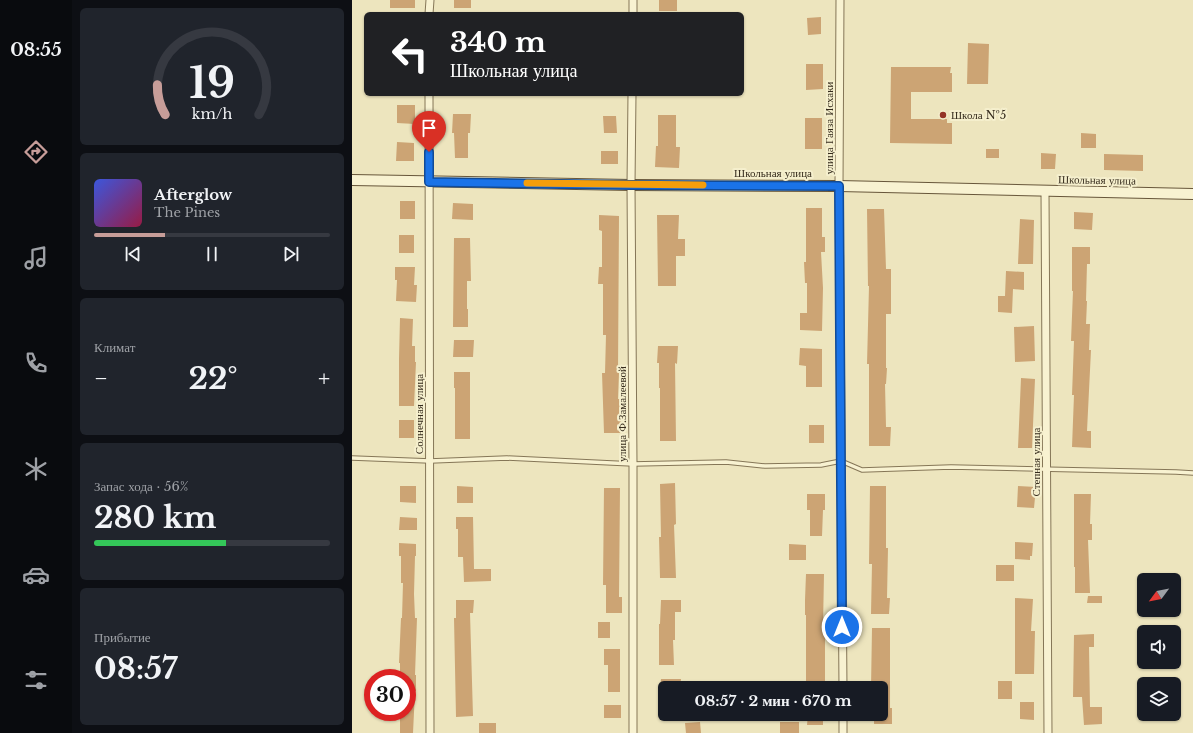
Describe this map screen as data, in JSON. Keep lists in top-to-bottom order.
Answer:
{
  "streets": {
    "street": [
      "улица Гаяза Исхаки",
      "Школьная улица",
      "Солнечная улица",
      "улица Ф.Замалеевой",
      "Степная улица"
    ]
  },
  "crossings": [
    ["улица Гаяза Исхаки", "Школьная улица"],
    ["Школьная улица", "Солнечная улица"],
    ["Школьная улица", "улица Ф.Замалеевой"],
    ["Школьная улица", "Степная улица"]
  ],
  "places": ["Школа №5"],
  "north": "bottom left",
  "page": {
    "tabs": "08:55",
    "turn": ["340 m", "Школьная улица"],
    "song": ["Afterglow", "The Pines"],
    "tile": [
      "Климат",
      ["Запас хода · 56%", "280 km"],
      ["Прибытие", "08:57"]
    ],
    "heat": ["−", "22°", "+"],
    "limit": "30",
    "trip": "08:57 · 2 мин · 670 m",
    "gauge": ["19", "km/h"]
  }
}
